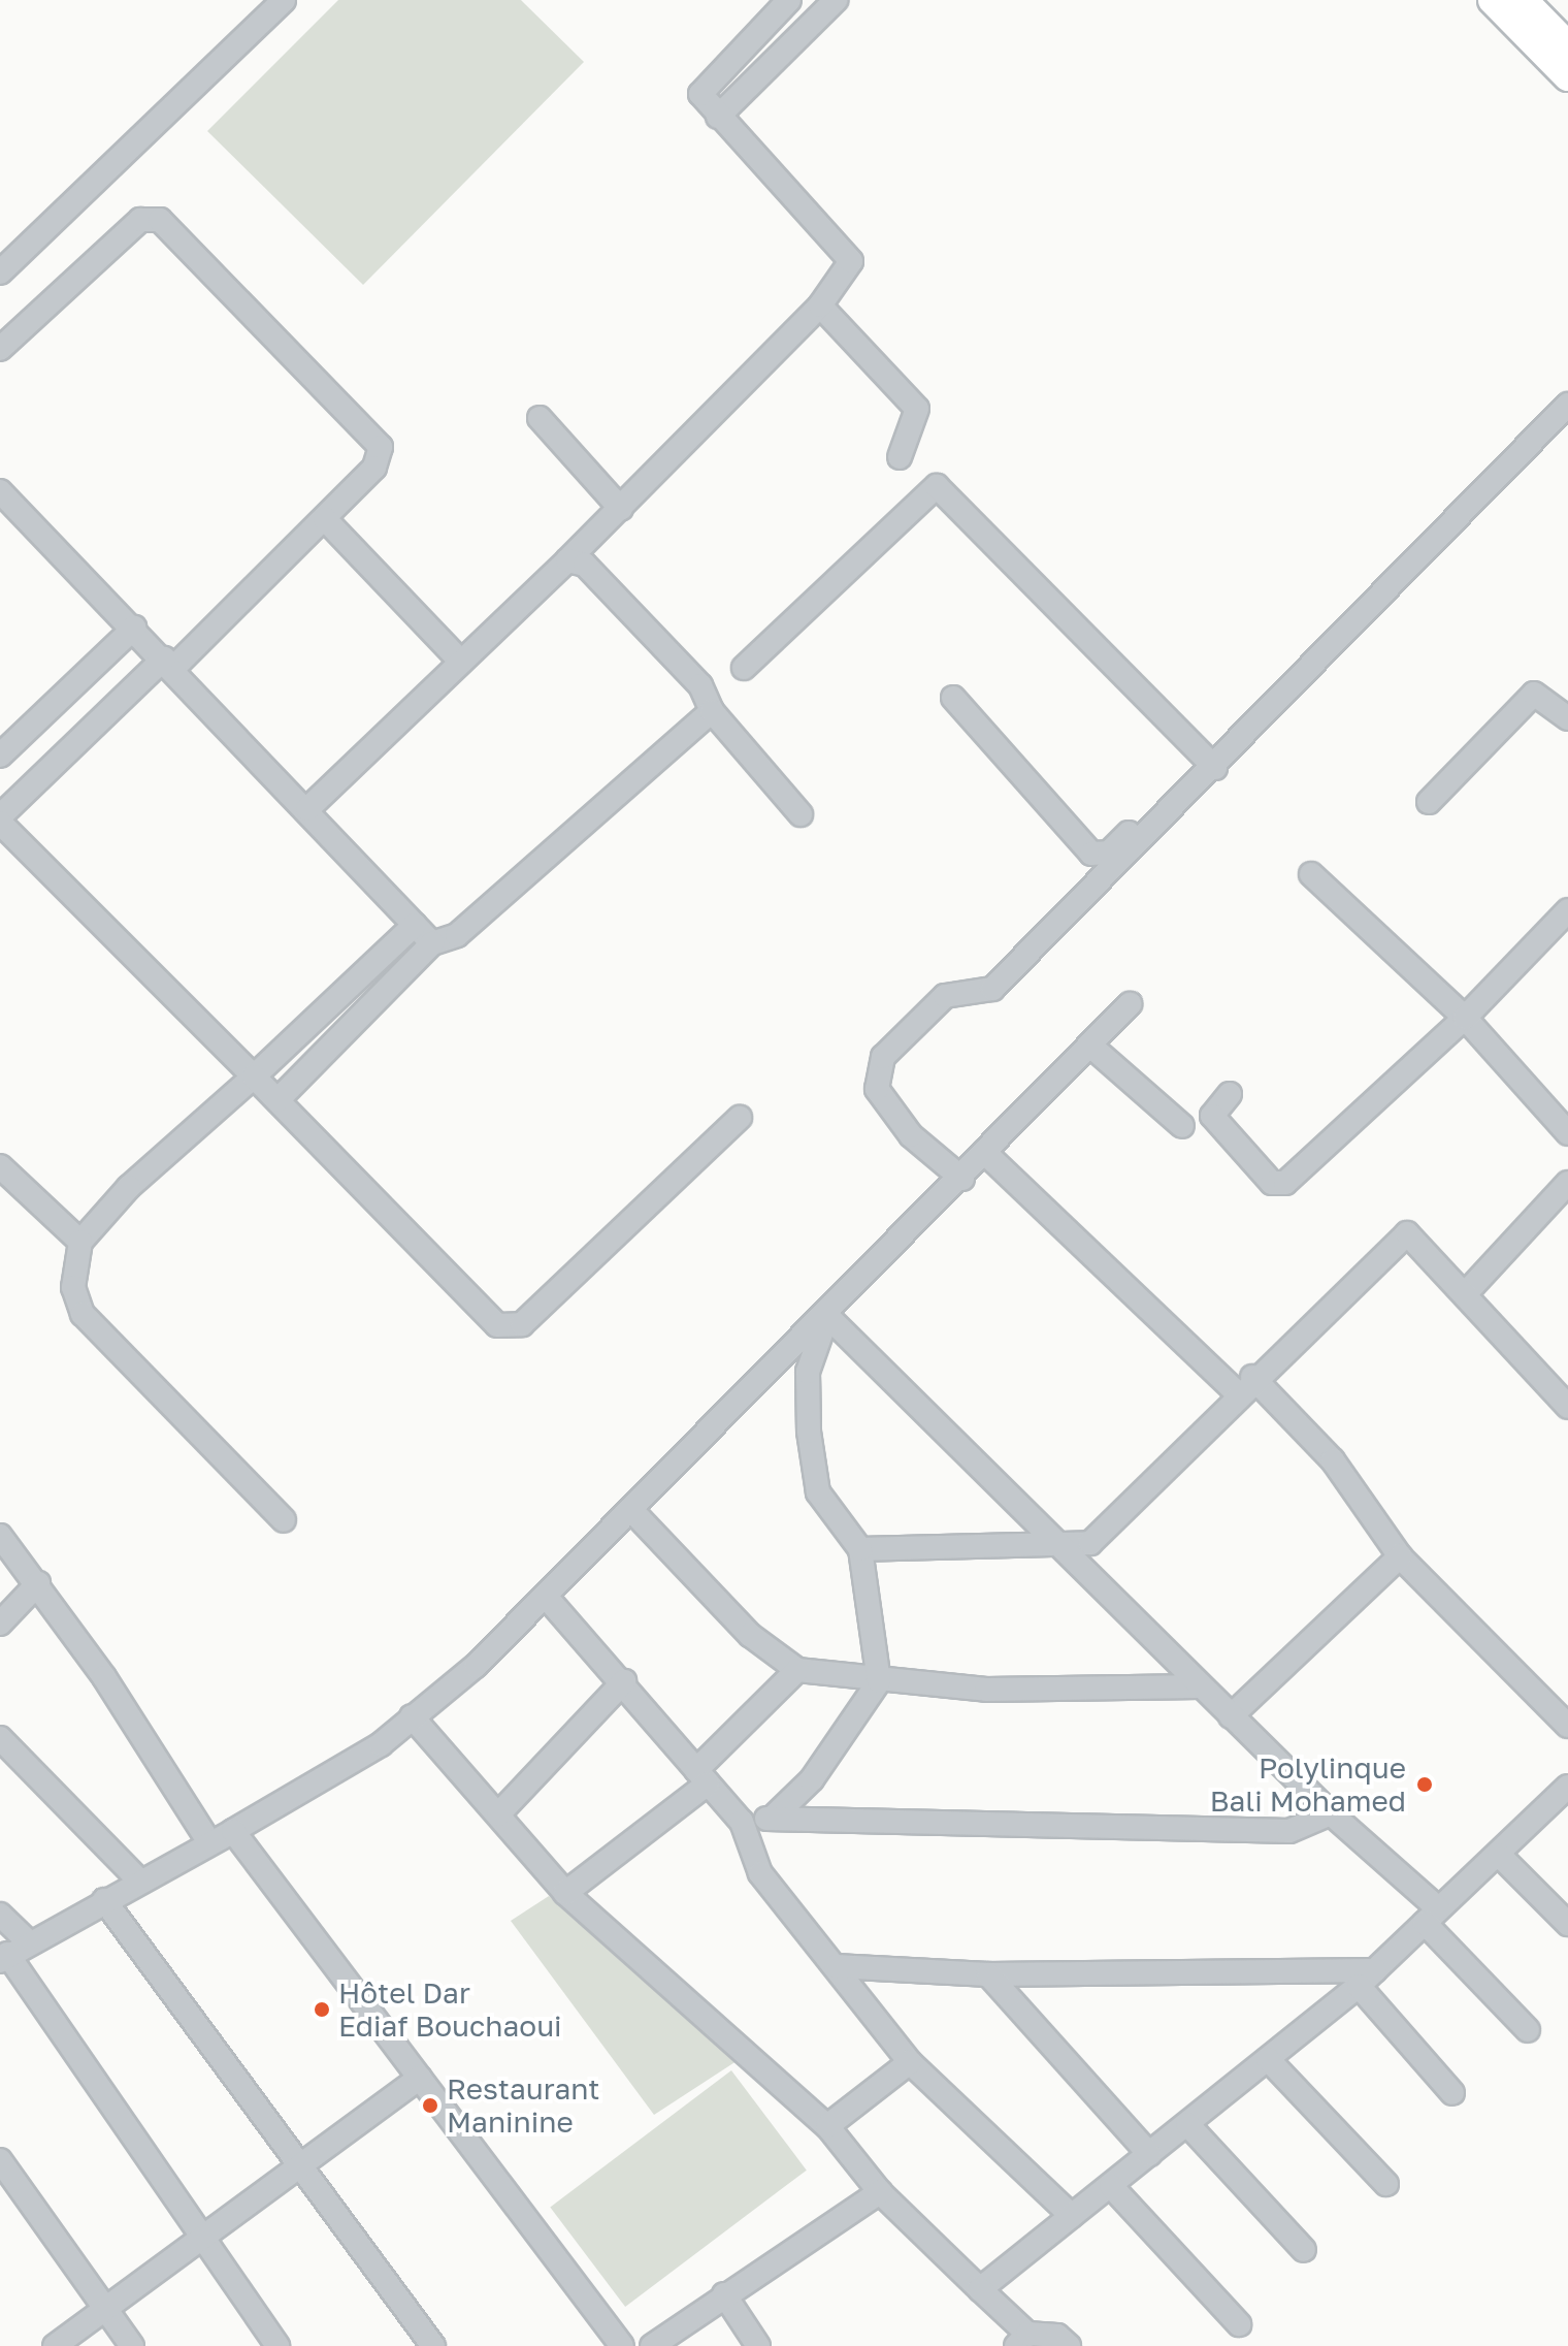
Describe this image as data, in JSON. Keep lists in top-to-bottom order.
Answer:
{
  "places": ["Polylinque Bali Mohamed", "Hôtel Dar Ediaf Bouchaoui", "Restaurant Maninine"]
}
